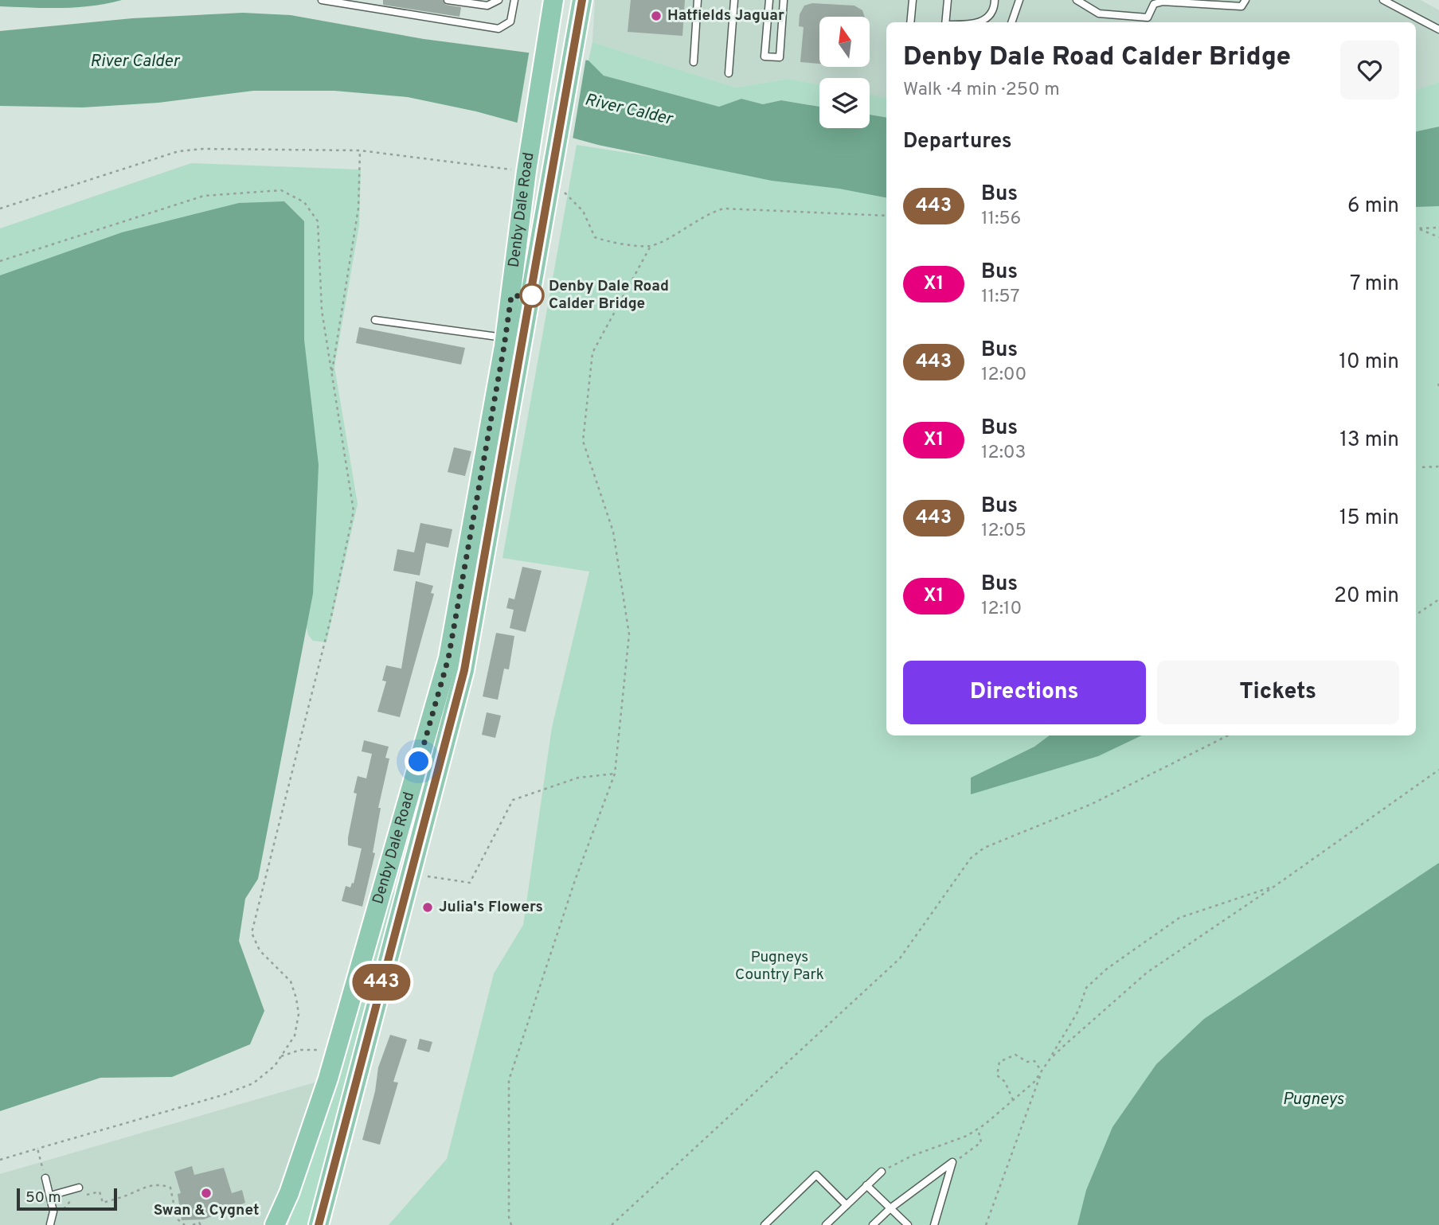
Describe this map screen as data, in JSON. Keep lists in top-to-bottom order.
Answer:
{
  "streets": {
    "main road": ["Denby Dale Road"]
  },
  "water": ["River Calder", "Pugneys"],
  "parks": ["Pugneys Country Park"],
  "places": [
    "Hatfields Jaguar",
    "Denby Dale Road Calder Bridge",
    "Julia's Flowers",
    "Swan & Cygnet"
  ],
  "lines": ["bus line 443"],
  "scale_bar": "50 m",
  "north": "top",
  "page": {
    "on_map": "443",
    "heading": [
      ["Denby Dale Road Calder Bridge", "Walk · 4 min · 250 m"],
      "Departures"
    ],
    "list": [
      {
        "mark": "443",
        "name": "Bus",
        "note": "11:56",
        "value": "6 min"
      },
      {
        "mark": "X1",
        "name": "Bus",
        "note": "11:57",
        "value": "7 min"
      },
      {
        "mark": "443",
        "name": "Bus",
        "note": "12:00",
        "value": "10 min"
      },
      {
        "mark": "X1",
        "name": "Bus",
        "note": "12:03",
        "value": "13 min"
      },
      {
        "mark": "443",
        "name": "Bus",
        "note": "12:05",
        "value": "15 min"
      },
      {
        "mark": "X1",
        "name": "Bus",
        "note": "12:10",
        "value": "20 min"
      }
    ],
    "buttons": ["Directions", "Tickets"],
    "scale": "50 m"
  }
}
